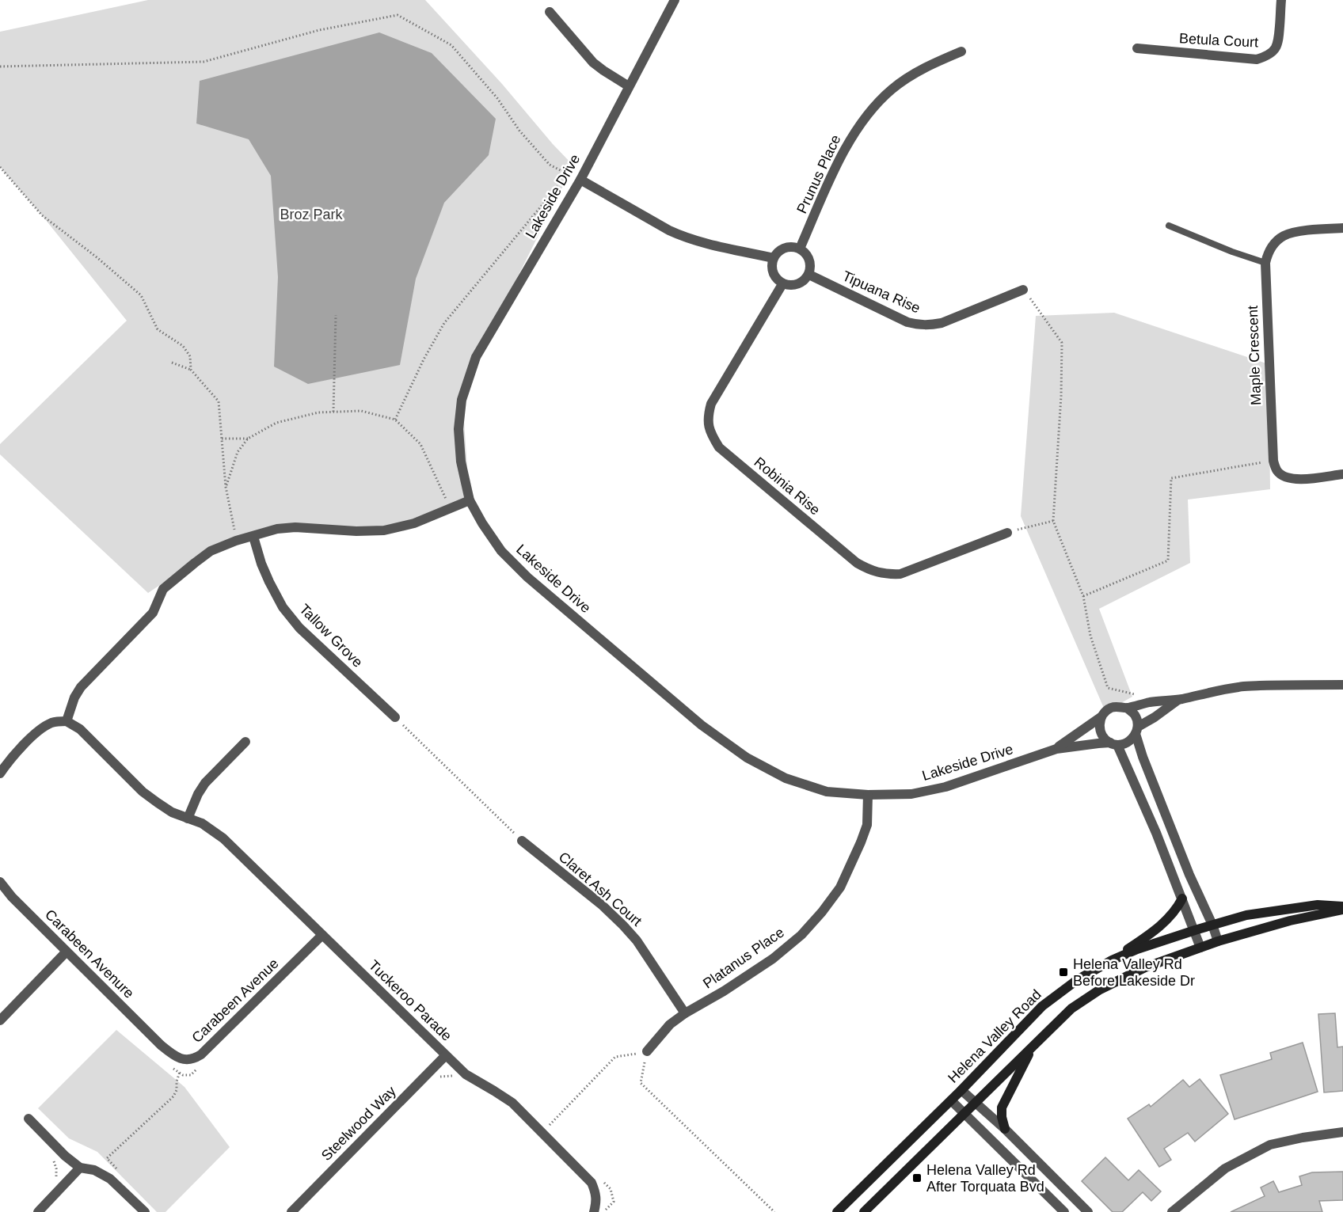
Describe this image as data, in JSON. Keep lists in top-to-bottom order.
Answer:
{
  "streets": {
    "street": [
      "Betula Court",
      "Prunus Place",
      "Lakeside Drive",
      "Tipuana Rise",
      "Maple Crescent",
      "Robinia Rise",
      "Tallow Grove",
      "Claret Ash Court",
      "Carabeen Avenure",
      "Platanus Place",
      "Carabeen Avenue",
      "Tuckeroo Parade",
      "Helena Valley Road",
      "Steelwood Way"
    ]
  },
  "crossings": [
    ["Prunus Place", "Tipuana Rise"],
    ["Prunus Place", "Robinia Rise"],
    ["Lakeside Drive", "Platanus Place"],
    ["Tipuana Rise", "Robinia Rise"],
    ["Claret Ash Court", "Platanus Place"],
    ["Carabeen Avenure", "Carabeen Avenue"],
    ["Carabeen Avenue", "Tuckeroo Parade"],
    ["Tuckeroo Parade", "Steelwood Way"]
  ],
  "parks": ["Broz Park"],
  "places": {
    "transit": ["Helena Valley Rd Before Lakeside Dr", "Helena Valley Rd After Torquata Bvd"]
  }
}
